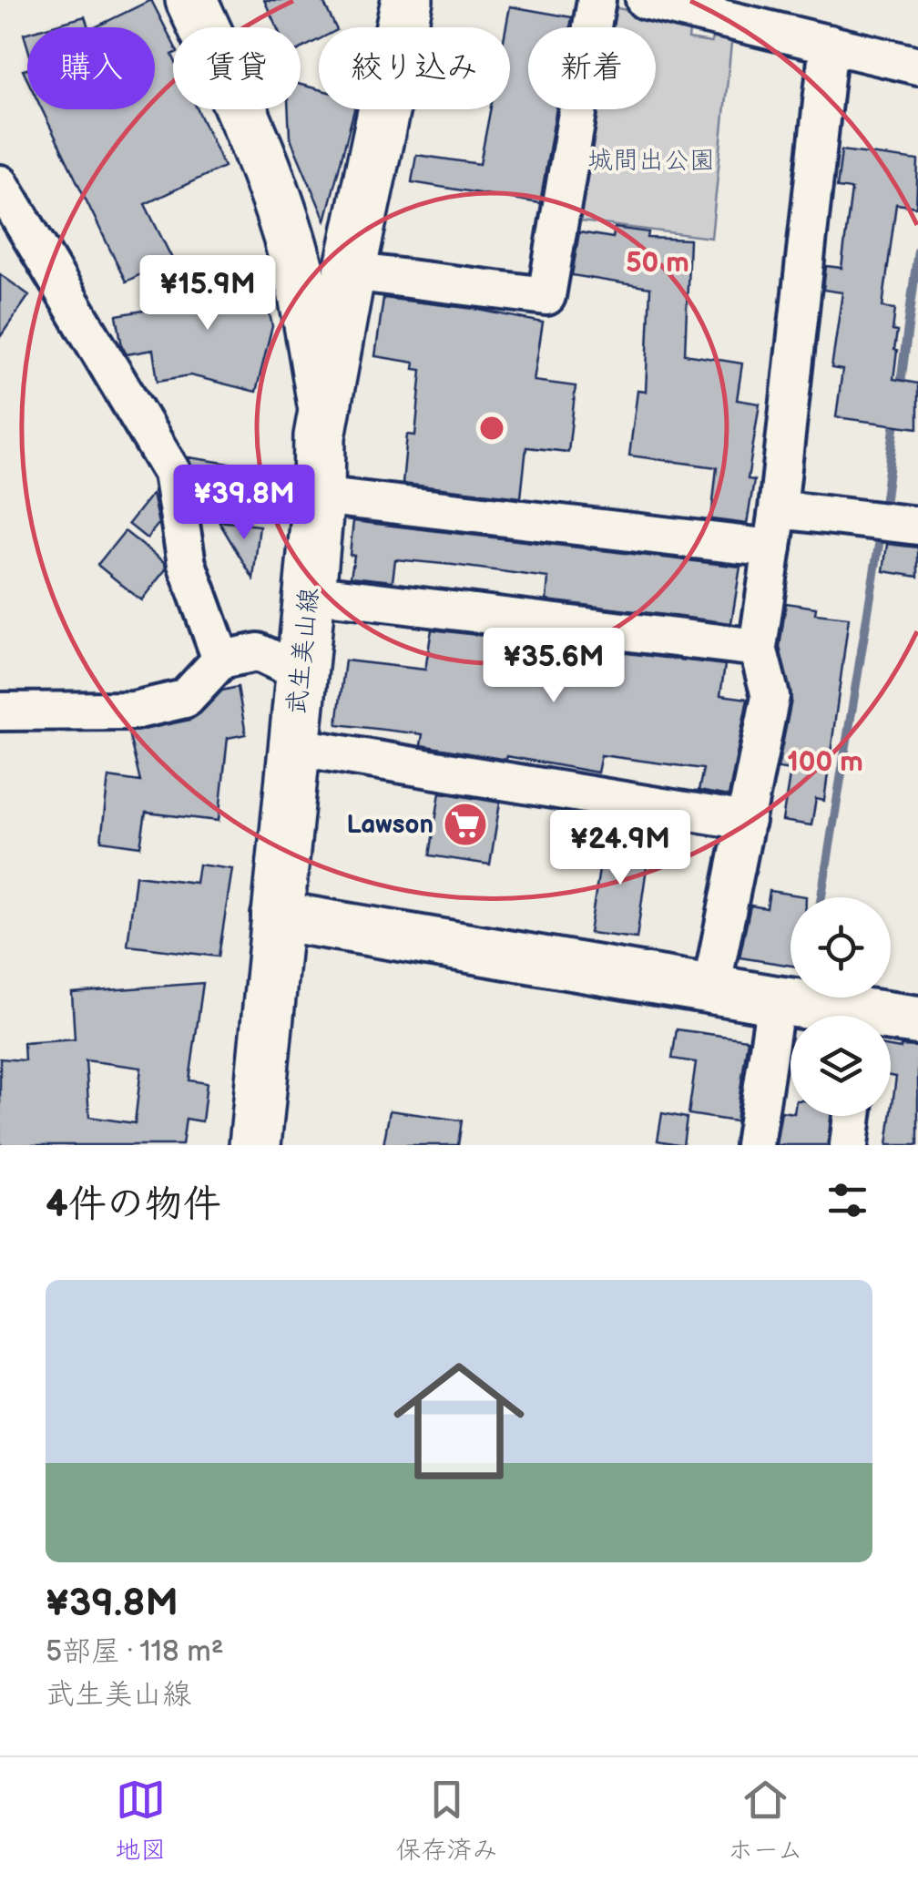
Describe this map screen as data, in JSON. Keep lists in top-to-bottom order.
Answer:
{
  "streets": {
    "main road": ["武生美山線"]
  },
  "parks": ["城間出公園"],
  "places": {
    "supermarket": ["Lawson"]
  },
  "page": {
    "chip": [
      "購入",
      "賃貸",
      "絞り込み",
      "新着"
    ],
    "price": [
      "¥15.9M",
      "¥39.8M",
      "¥35.6M",
      "¥24.9M"
    ],
    "heading": "4件の物件",
    "list": [
      {
        "name": "¥39.8M",
        "note": "5部屋 · 118 m² · 武生美山線"
      }
    ],
    "tabs": ["地図", "保存済み", "ホーム"]
  },
  "rings": ["50 m", "100 m"]
}
